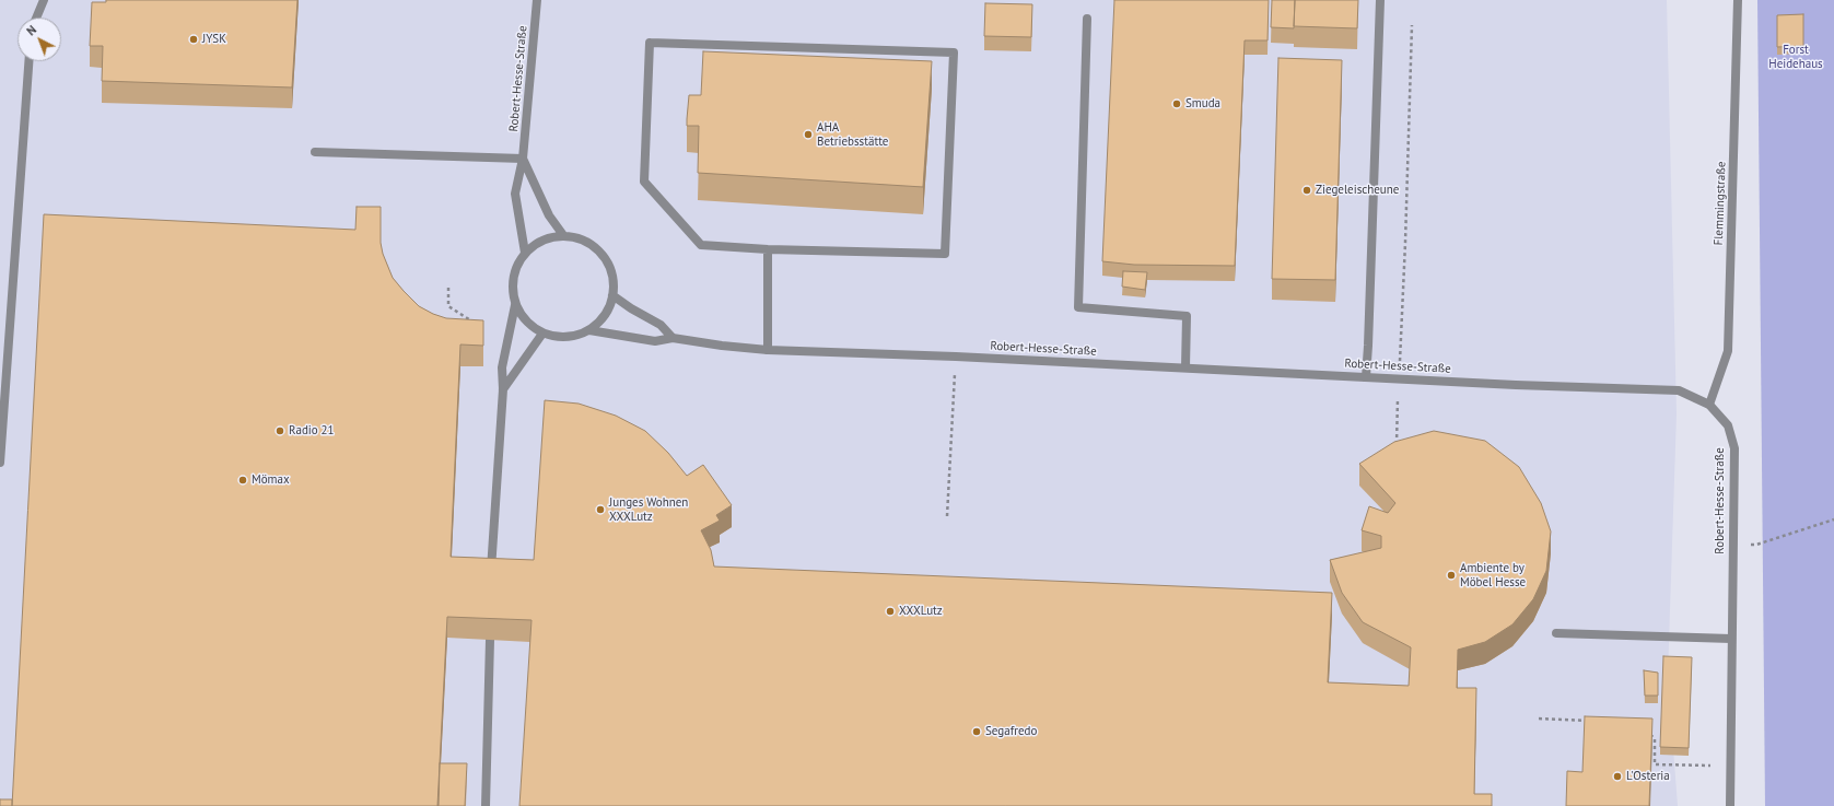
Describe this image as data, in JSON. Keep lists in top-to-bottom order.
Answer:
{
  "streets": {
    "street": ["Robert-Hesse-Straße", "Flemmingstraße"]
  },
  "crossings": [
    ["Robert-Hesse-Straße", "Flemmingstraße"]
  ],
  "parks": ["Forst Heidehaus"],
  "places": [
    "JYSK",
    "Smuda",
    "AHA Betriebsstätte",
    "Ziegeleischeune",
    "Radio 21",
    "Mömax",
    "Junges Wohnen XXXLutz",
    "Ambiente by Möbel Hesse",
    "XXXLutz",
    "Segafredo",
    "L'Osteria"
  ],
  "north": "top left"
}
